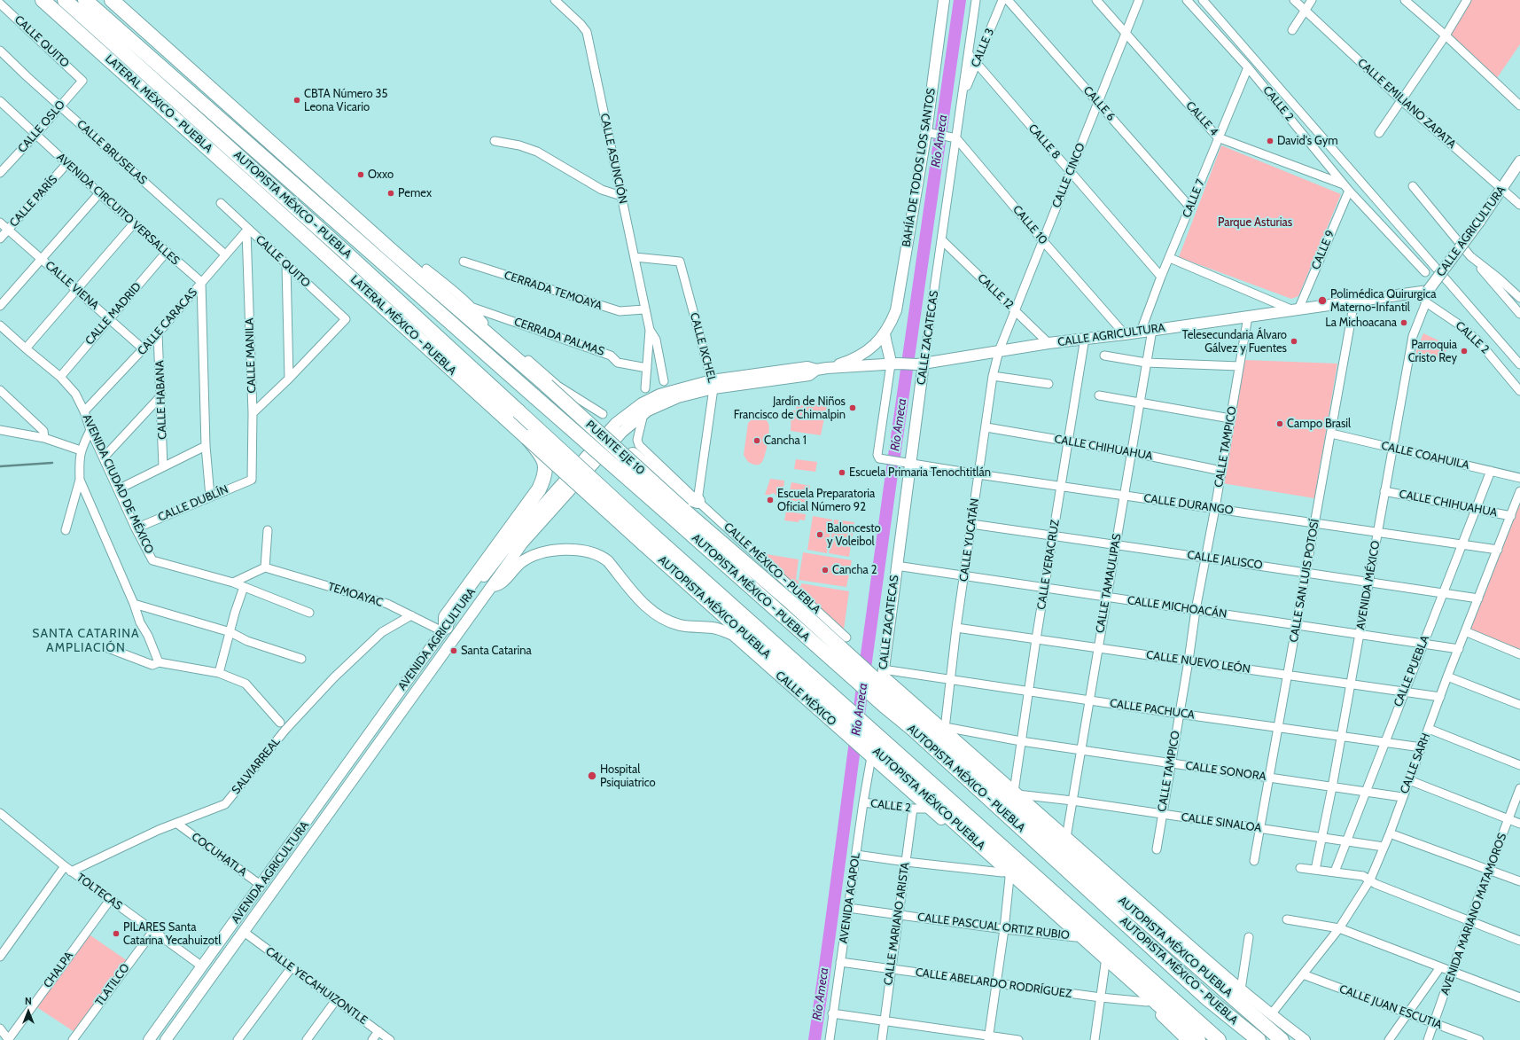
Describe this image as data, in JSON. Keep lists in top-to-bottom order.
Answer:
{
  "streets": {
    "highway": [
      "LATERAL MÉXICO - PUEBLA",
      "AUTOPISTA MÉXICO - PUEBLA",
      "PUENTE EJE 10",
      "AUTOPISTA MÉXICO PUEBLA"
    ],
    "street": [
      "CALLE QUITO",
      "CALLE 3",
      "CALLE 6",
      "CALLE 2",
      "CALLE EMILIANO ZAPATA",
      "CALLE 4",
      "CALLE OSLO",
      "CALLE 8",
      "CALLE BRUSELAS",
      "CALLE ASUNCIÓN",
      "BAHÍA DE TODOS LOS SANTOS",
      "CALLE CINCO",
      "CALLE 7",
      "CALLE PARÍS",
      "AVENIDA CIRCUITO VERSALLES",
      "CALLE 10",
      "CALLE AGRICULTURA",
      "CALLE 9",
      "CALLE VIENA",
      "CERRADA TEMOAYA",
      "CALLE 12",
      "CALLE MADRID",
      "CALLE CARACAS",
      "CERRADA PALMAS",
      "CALLE ZACATECAS",
      "CALLE IXCHEL",
      "CALLE MANILA",
      "CALLE HABANA",
      "CALLE TAMPICO",
      "CALLE CHIHUAHUA",
      "CALLE COAHUILA",
      "AVENIDA CIUDAD DE MÉXICO",
      "CALLE DUBLÍN",
      "CALLE DURANGO",
      "CALLE YUCATÁN",
      "CALLE JALISCO",
      "CALLE VERACRUZ",
      "CALLE MÉXICO - PUEBLA",
      "CALLE SAN LUIS POTOSÍ",
      "CALLE TAMAULIPAS",
      "AVENIDA MÉXICO",
      "TEMOAYAC",
      "CALLE MICHOACÁN",
      "AVENIDA AGRICULTURA",
      "CALLE NUEVO LEÓN",
      "CALLE PUEBLA",
      "CALLE MÉXICO",
      "CALLE PACHUCA",
      "CALLE SARH",
      "SALVIARREAL",
      "CALLE SONORA",
      "CALLE SINALOA",
      "COCUHATLA",
      "TOLTECAS",
      "AVENIDA ACAPOL",
      "AVENIDA MARIANO MATAMOROS",
      "CALLE MARIANO ARISTA",
      "CALLE PASCUAL ORTIZ RUBIO",
      "CHALPA",
      "CALLE ABELARDO RODRÍGUEZ",
      "TLATILCO",
      "CALLE YECAHUIZONTLE",
      "CALLE JUAN ESCUTIA"
    ]
  },
  "crossings": [
    ["CALLE QUITO", "CALLE OSLO"],
    ["CALLE QUITO", "CALLE CARACAS"],
    ["CALLE QUITO", "CALLE MANILA"],
    ["CALLE 3", "CALLE 8"],
    ["CALLE 3", "CALLE ZACATECAS"],
    ["CALLE 6", "CALLE CINCO"],
    ["CALLE 6", "CALLE 7"],
    ["CALLE 2", "CALLE 4"],
    ["CALLE 2", "CALLE 7"],
    ["CALLE 2", "CALLE AGRICULTURA"],
    ["CALLE 2", "CALLE 9"],
    ["CALLE 2", "AVENIDA MÉXICO"],
    ["CALLE 2", "AUTOPISTA MÉXICO PUEBLA"],
    ["CALLE 2", "AVENIDA ACAPOL"],
    ["CALLE 2", "CALLE MARIANO ARISTA"],
    ["CALLE EMILIANO ZAPATA", "CALLE AGRICULTURA"],
    ["CALLE 4", "CALLE CINCO"],
    ["CALLE 4", "CALLE 7"],
    ["CALLE 4", "CALLE 9"],
    ["CALLE OSLO", "CALLE BRUSELAS"],
    ["CALLE OSLO", "AVENIDA CIRCUITO VERSALLES"],
    ["CALLE 8", "CALLE CINCO"],
    ["CALLE 8", "CALLE 7"],
    ["CALLE 8", "CALLE ZACATECAS"],
    ["CALLE BRUSELAS", "CALLE CARACAS"],
    ["CALLE ASUNCIÓN", "CERRADA TEMOAYA"],
    ["CALLE ASUNCIÓN", "CERRADA PALMAS"],
    ["CALLE ASUNCIÓN", "CALLE IXCHEL"],
    ["BAHÍA DE TODOS LOS SANTOS", "CALLE AGRICULTURA"],
    ["BAHÍA DE TODOS LOS SANTOS", "AVENIDA AGRICULTURA"],
    ["CALLE CINCO", "CALLE 10"],
    ["CALLE CINCO", "CALLE AGRICULTURA"],
    ["CALLE CINCO", "CALLE 12"],
    ["CALLE CINCO", "CALLE YUCATÁN"],
    ["CALLE 7", "CALLE AGRICULTURA"],
    ["CALLE PARÍS", "AVENIDA CIRCUITO VERSALLES"],
    ["CALLE PARÍS", "CALLE VIENA"],
    ["AUTOPISTA MÉXICO - PUEBLA", "PUENTE EJE 10"],
    ["AUTOPISTA MÉXICO - PUEBLA", "AUTOPISTA MÉXICO PUEBLA"],
    ["AVENIDA CIRCUITO VERSALLES", "CALLE MADRID"],
    ["AVENIDA CIRCUITO VERSALLES", "CALLE CARACAS"],
    ["CALLE 10", "CALLE AGRICULTURA"],
    ["CALLE 10", "CALLE ZACATECAS"],
    ["CALLE AGRICULTURA", "CALLE 9"],
    ["CALLE AGRICULTURA", "CALLE 12"],
    ["CALLE AGRICULTURA", "CALLE ZACATECAS"],
    ["CALLE AGRICULTURA", "CALLE TAMPICO"],
    ["CALLE AGRICULTURA", "CALLE DURANGO"],
    ["CALLE AGRICULTURA", "CALLE YUCATÁN"],
    ["CALLE AGRICULTURA", "CALLE VERACRUZ"],
    ["CALLE AGRICULTURA", "CALLE SAN LUIS POTOSÍ"],
    ["CALLE AGRICULTURA", "CALLE TAMAULIPAS"],
    ["CALLE AGRICULTURA", "AVENIDA AGRICULTURA"],
    ["CALLE VIENA", "CALLE MADRID"],
    ["CALLE VIENA", "CALLE CARACAS"],
    ["CALLE 12", "CALLE ZACATECAS"],
    ["CALLE MADRID", "AVENIDA CIUDAD DE MÉXICO"],
    ["CALLE CARACAS", "CALLE MANILA"],
    ["CALLE CARACAS", "CALLE HABANA"],
    ["CALLE CARACAS", "AVENIDA CIUDAD DE MÉXICO"],
    ["CALLE ZACATECAS", "CALLE DURANGO"],
    ["CALLE ZACATECAS", "AUTOPISTA MÉXICO PUEBLA"],
    ["CALLE ZACATECAS", "CALLE MICHOACÁN"],
    ["CALLE ZACATECAS", "CALLE PACHUCA"],
    ["CALLE IXCHEL", "CALLE MÉXICO - PUEBLA"],
    ["CALLE IXCHEL", "AVENIDA AGRICULTURA"],
    ["CALLE MANILA", "CALLE DUBLÍN"],
    ["CALLE TAMPICO", "CALLE CHIHUAHUA"],
    ["CALLE TAMPICO", "CALLE DURANGO"],
    ["CALLE TAMPICO", "CALLE JALISCO"],
    ["CALLE TAMPICO", "CALLE MICHOACÁN"],
    ["CALLE TAMPICO", "CALLE NUEVO LEÓN"],
    ["CALLE TAMPICO", "CALLE PACHUCA"],
    ["CALLE TAMPICO", "CALLE SONORA"],
    ["CALLE TAMPICO", "CALLE SINALOA"],
    ["PUENTE EJE 10", "AUTOPISTA MÉXICO PUEBLA"],
    ["CALLE CHIHUAHUA", "CALLE YUCATÁN"],
    ["CALLE CHIHUAHUA", "CALLE VERACRUZ"],
    ["CALLE CHIHUAHUA", "CALLE TAMAULIPAS"],
    ["CALLE CHIHUAHUA", "AVENIDA MÉXICO"],
    ["CALLE CHIHUAHUA", "CALLE PUEBLA"],
    ["CALLE CHIHUAHUA", "CALLE SARH"],
    ["CALLE COAHUILA", "CALLE SAN LUIS POTOSÍ"],
    ["CALLE COAHUILA", "AVENIDA MÉXICO"],
    ["CALLE COAHUILA", "CALLE PUEBLA"],
    ["AVENIDA CIUDAD DE MÉXICO", "CALLE DUBLÍN"],
    ["CALLE DURANGO", "CALLE YUCATÁN"],
    ["CALLE DURANGO", "CALLE VERACRUZ"],
    ["CALLE DURANGO", "CALLE SAN LUIS POTOSÍ"],
    ["CALLE DURANGO", "CALLE TAMAULIPAS"],
    ["CALLE DURANGO", "AVENIDA MÉXICO"],
    ["CALLE DURANGO", "CALLE PUEBLA"],
    ["CALLE DURANGO", "CALLE SARH"],
    ["CALLE YUCATÁN", "CALLE JALISCO"],
    ["CALLE YUCATÁN", "AUTOPISTA MÉXICO PUEBLA"],
    ["CALLE YUCATÁN", "CALLE MICHOACÁN"],
    ["CALLE YUCATÁN", "CALLE NUEVO LEÓN"],
    ["CALLE YUCATÁN", "CALLE PACHUCA"],
    ["CALLE YUCATÁN", "CALLE SONORA"],
    ["CALLE JALISCO", "CALLE VERACRUZ"],
    ["CALLE JALISCO", "CALLE SAN LUIS POTOSÍ"],
    ["CALLE JALISCO", "CALLE TAMAULIPAS"],
    ["CALLE JALISCO", "AVENIDA MÉXICO"],
    ["CALLE JALISCO", "CALLE PUEBLA"],
    ["CALLE JALISCO", "CALLE SARH"],
    ["CALLE VERACRUZ", "AUTOPISTA MÉXICO PUEBLA"],
    ["CALLE VERACRUZ", "CALLE MICHOACÁN"],
    ["CALLE VERACRUZ", "CALLE NUEVO LEÓN"],
    ["CALLE VERACRUZ", "CALLE PACHUCA"],
    ["CALLE VERACRUZ", "CALLE SONORA"],
    ["CALLE VERACRUZ", "CALLE SINALOA"],
    ["CALLE MÉXICO - PUEBLA", "AVENIDA AGRICULTURA"],
    ["CALLE SAN LUIS POTOSÍ", "CALLE MICHOACÁN"],
    ["CALLE SAN LUIS POTOSÍ", "CALLE NUEVO LEÓN"],
    ["CALLE SAN LUIS POTOSÍ", "CALLE PACHUCA"],
    ["CALLE SAN LUIS POTOSÍ", "CALLE SONORA"],
    ["CALLE SAN LUIS POTOSÍ", "CALLE SINALOA"],
    ["CALLE TAMAULIPAS", "AUTOPISTA MÉXICO PUEBLA"],
    ["CALLE TAMAULIPAS", "CALLE MICHOACÁN"],
    ["CALLE TAMAULIPAS", "CALLE NUEVO LEÓN"],
    ["CALLE TAMAULIPAS", "CALLE PACHUCA"],
    ["CALLE TAMAULIPAS", "CALLE SONORA"],
    ["CALLE TAMAULIPAS", "CALLE SINALOA"],
    ["AVENIDA MÉXICO", "CALLE MICHOACÁN"],
    ["AVENIDA MÉXICO", "CALLE NUEVO LEÓN"],
    ["AVENIDA MÉXICO", "CALLE PACHUCA"],
    ["AVENIDA MÉXICO", "CALLE SONORA"],
    ["AVENIDA MÉXICO", "CALLE SINALOA"],
    ["TEMOAYAC", "AVENIDA AGRICULTURA"],
    ["TEMOAYAC", "SALVIARREAL"],
    ["AUTOPISTA MÉXICO PUEBLA", "CALLE MÉXICO"],
    ["AUTOPISTA MÉXICO PUEBLA", "CALLE PACHUCA"],
    ["AUTOPISTA MÉXICO PUEBLA", "CALLE SARH"],
    ["AUTOPISTA MÉXICO PUEBLA", "CALLE SONORA"],
    ["AUTOPISTA MÉXICO PUEBLA", "CALLE SINALOA"],
    ["AUTOPISTA MÉXICO PUEBLA", "AVENIDA ACAPOL"],
    ["AUTOPISTA MÉXICO PUEBLA", "CALLE PASCUAL ORTIZ RUBIO"],
    ["AUTOPISTA MÉXICO PUEBLA", "CALLE ABELARDO RODRÍGUEZ"],
    ["CALLE MICHOACÁN", "CALLE PUEBLA"],
    ["CALLE MICHOACÁN", "CALLE SARH"],
    ["AVENIDA AGRICULTURA", "CALLE MÉXICO"],
    ["AVENIDA AGRICULTURA", "COCUHATLA"],
    ["AVENIDA AGRICULTURA", "TOLTECAS"],
    ["AVENIDA AGRICULTURA", "CALLE YECAHUIZONTLE"],
    ["CALLE NUEVO LEÓN", "CALLE PUEBLA"],
    ["CALLE NUEVO LEÓN", "CALLE SARH"],
    ["CALLE PUEBLA", "CALLE PACHUCA"],
    ["CALLE PUEBLA", "CALLE SONORA"],
    ["CALLE PUEBLA", "CALLE SINALOA"],
    ["CALLE PACHUCA", "CALLE SARH"],
    ["CALLE SARH", "CALLE SONORA"],
    ["CALLE SARH", "CALLE SINALOA"],
    ["CALLE SARH", "CALLE JUAN ESCUTIA"],
    ["SALVIARREAL", "COCUHATLA"],
    ["SALVIARREAL", "TOLTECAS"],
    ["TOLTECAS", "CHALPA"],
    ["TOLTECAS", "TLATILCO"],
    ["AVENIDA ACAPOL", "CALLE PASCUAL ORTIZ RUBIO"],
    ["AVENIDA ACAPOL", "CALLE ABELARDO RODRÍGUEZ"],
    ["AVENIDA MARIANO MATAMOROS", "CALLE JUAN ESCUTIA"],
    ["CALLE MARIANO ARISTA", "CALLE PASCUAL ORTIZ RUBIO"],
    ["CALLE MARIANO ARISTA", "CALLE ABELARDO RODRÍGUEZ"]
  ],
  "districts": ["SANTA CATARINA AMPLIACIÓN"],
  "water": ["Río Ameca"],
  "parks": ["Parque Asturias"],
  "places": [
    "CBTA Número 35 Leona Vicario",
    "David's Gym",
    "Oxxo",
    "Pemex",
    "Polimédica Quirurgica Materno-Infantil",
    "La Michoacana",
    "Telesecundaria Álvaro Gálvez y Fuentes",
    "Parroquia Cristo Rey",
    "Jardín de Niños Francisco de Chimalpin",
    "Campo Brasil",
    "Cancha 1",
    "Escuela Primaria Tenochtitlán",
    "Escuela Preparatoria Oficial Número 92",
    "Baloncesto y Voleibol",
    "Cancha 2",
    "Santa Catarina",
    "Hospital Psiquiatrico",
    "PILARES Santa Catarina Yecahuizotl"
  ],
  "north": "top"
}
